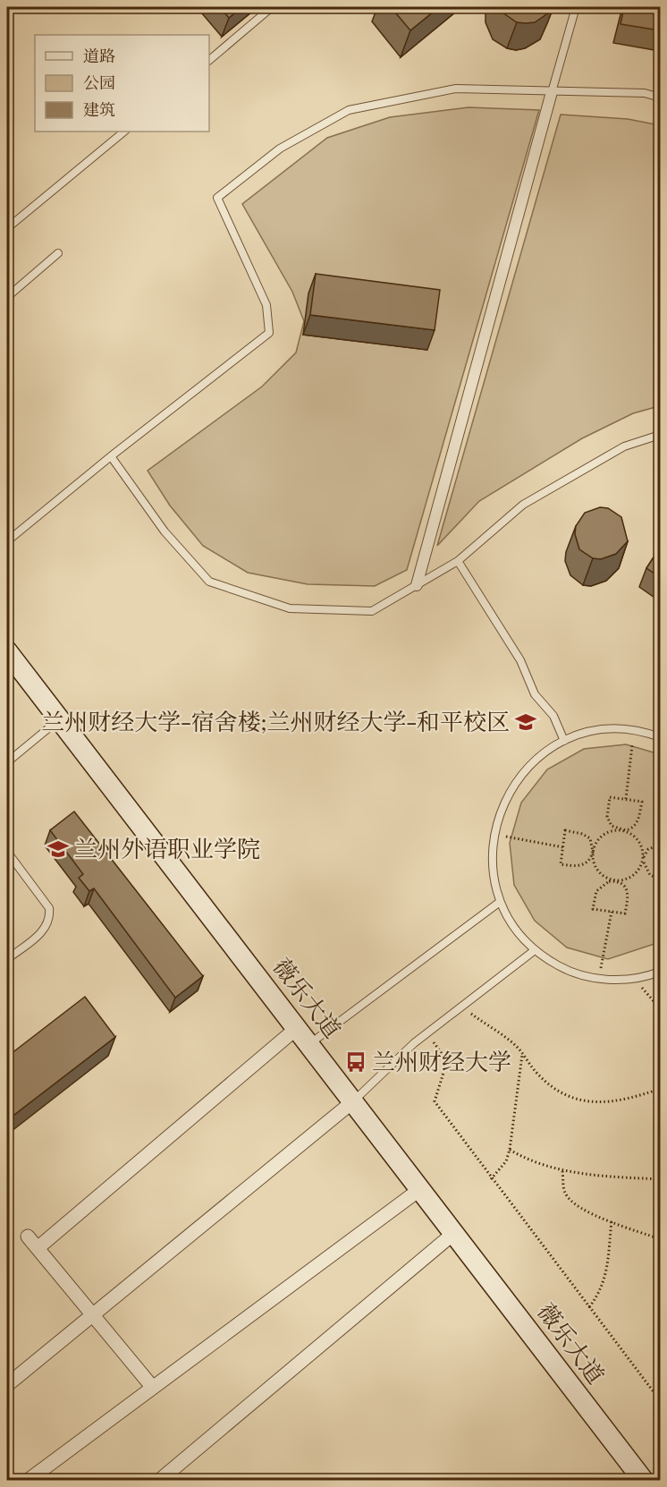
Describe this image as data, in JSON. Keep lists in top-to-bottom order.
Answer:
{
  "streets": {
    "main road": ["薇乐大道"]
  },
  "places": {
    "school or university": ["兰州财经大学-宿舍楼;兰州财经大学-和平校区", "兰州外语职业学院"],
    "bus stop": ["兰州财经大学"]
  },
  "legend": ["道路", "公园", "建筑"]
}
